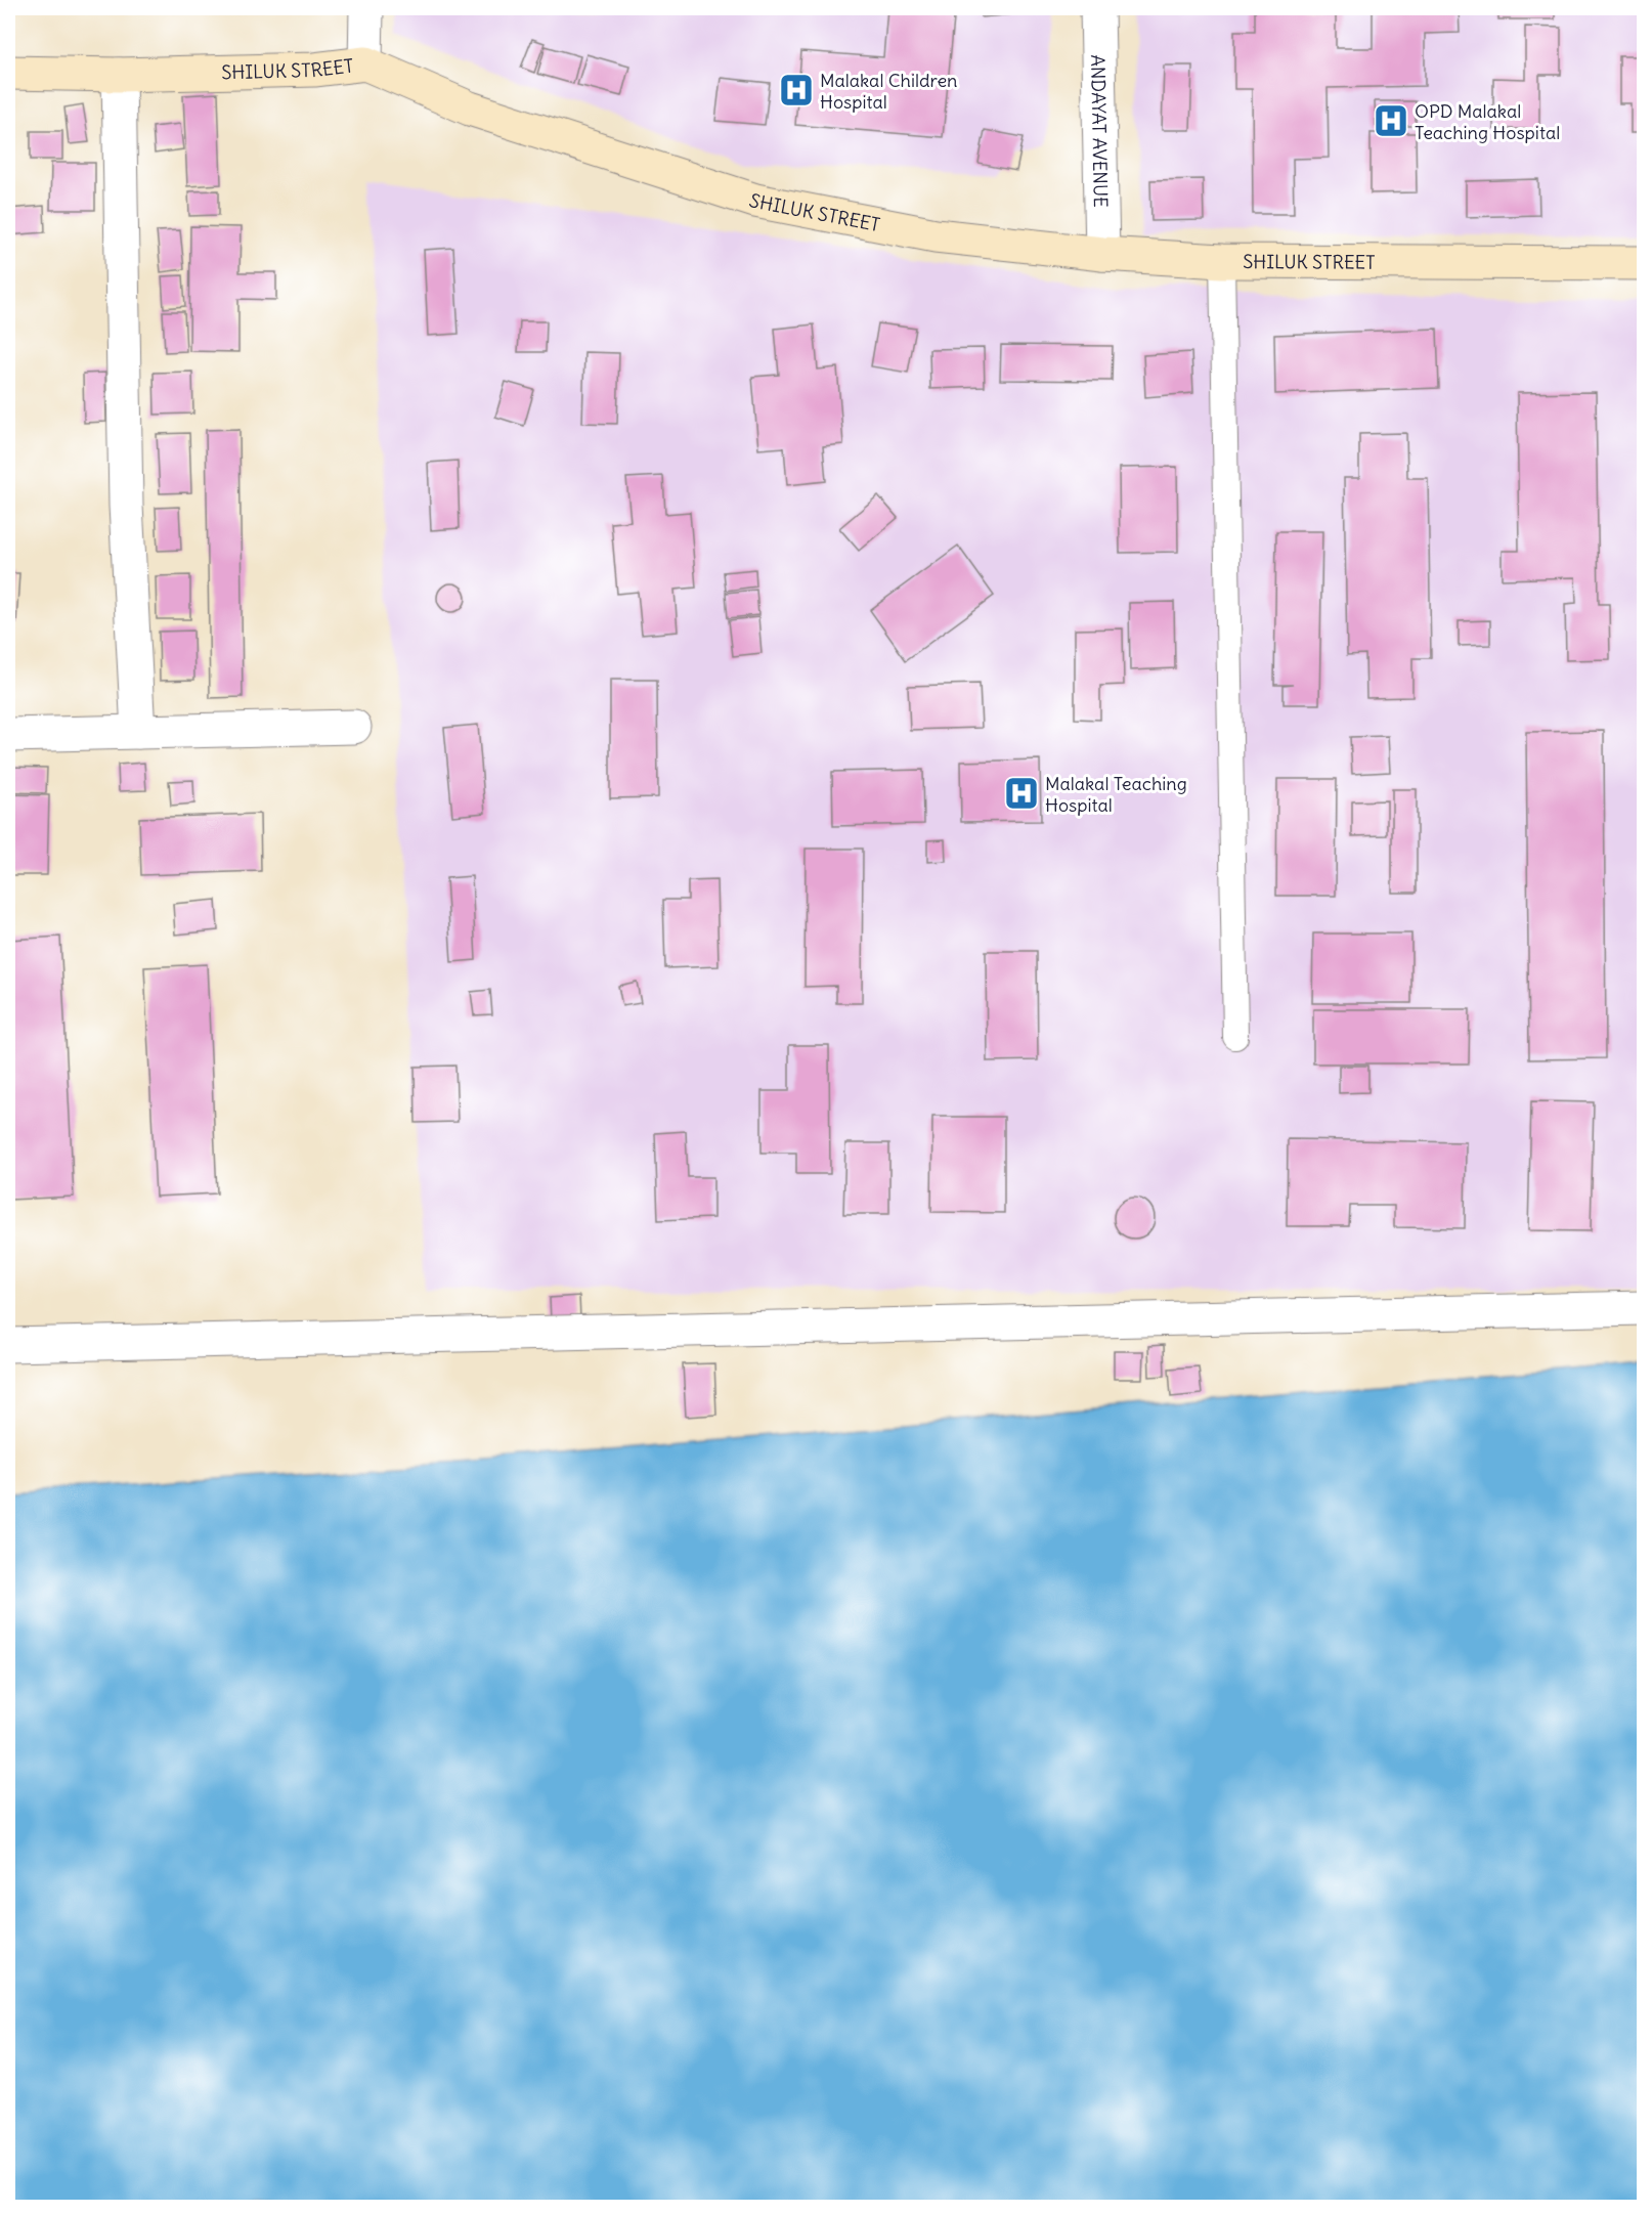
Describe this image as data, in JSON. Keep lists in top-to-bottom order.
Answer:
{
  "streets": {
    "street": ["SHILUK STREET", "ANDAYAT AVENUE"]
  },
  "crossings": [
    ["SHILUK STREET", "ANDAYAT AVENUE"]
  ],
  "places": {
    "hospital": ["Malakal Children Hospital", "OPD Malakal Teaching Hospital", "Malakal Teaching Hospital"]
  }
}
